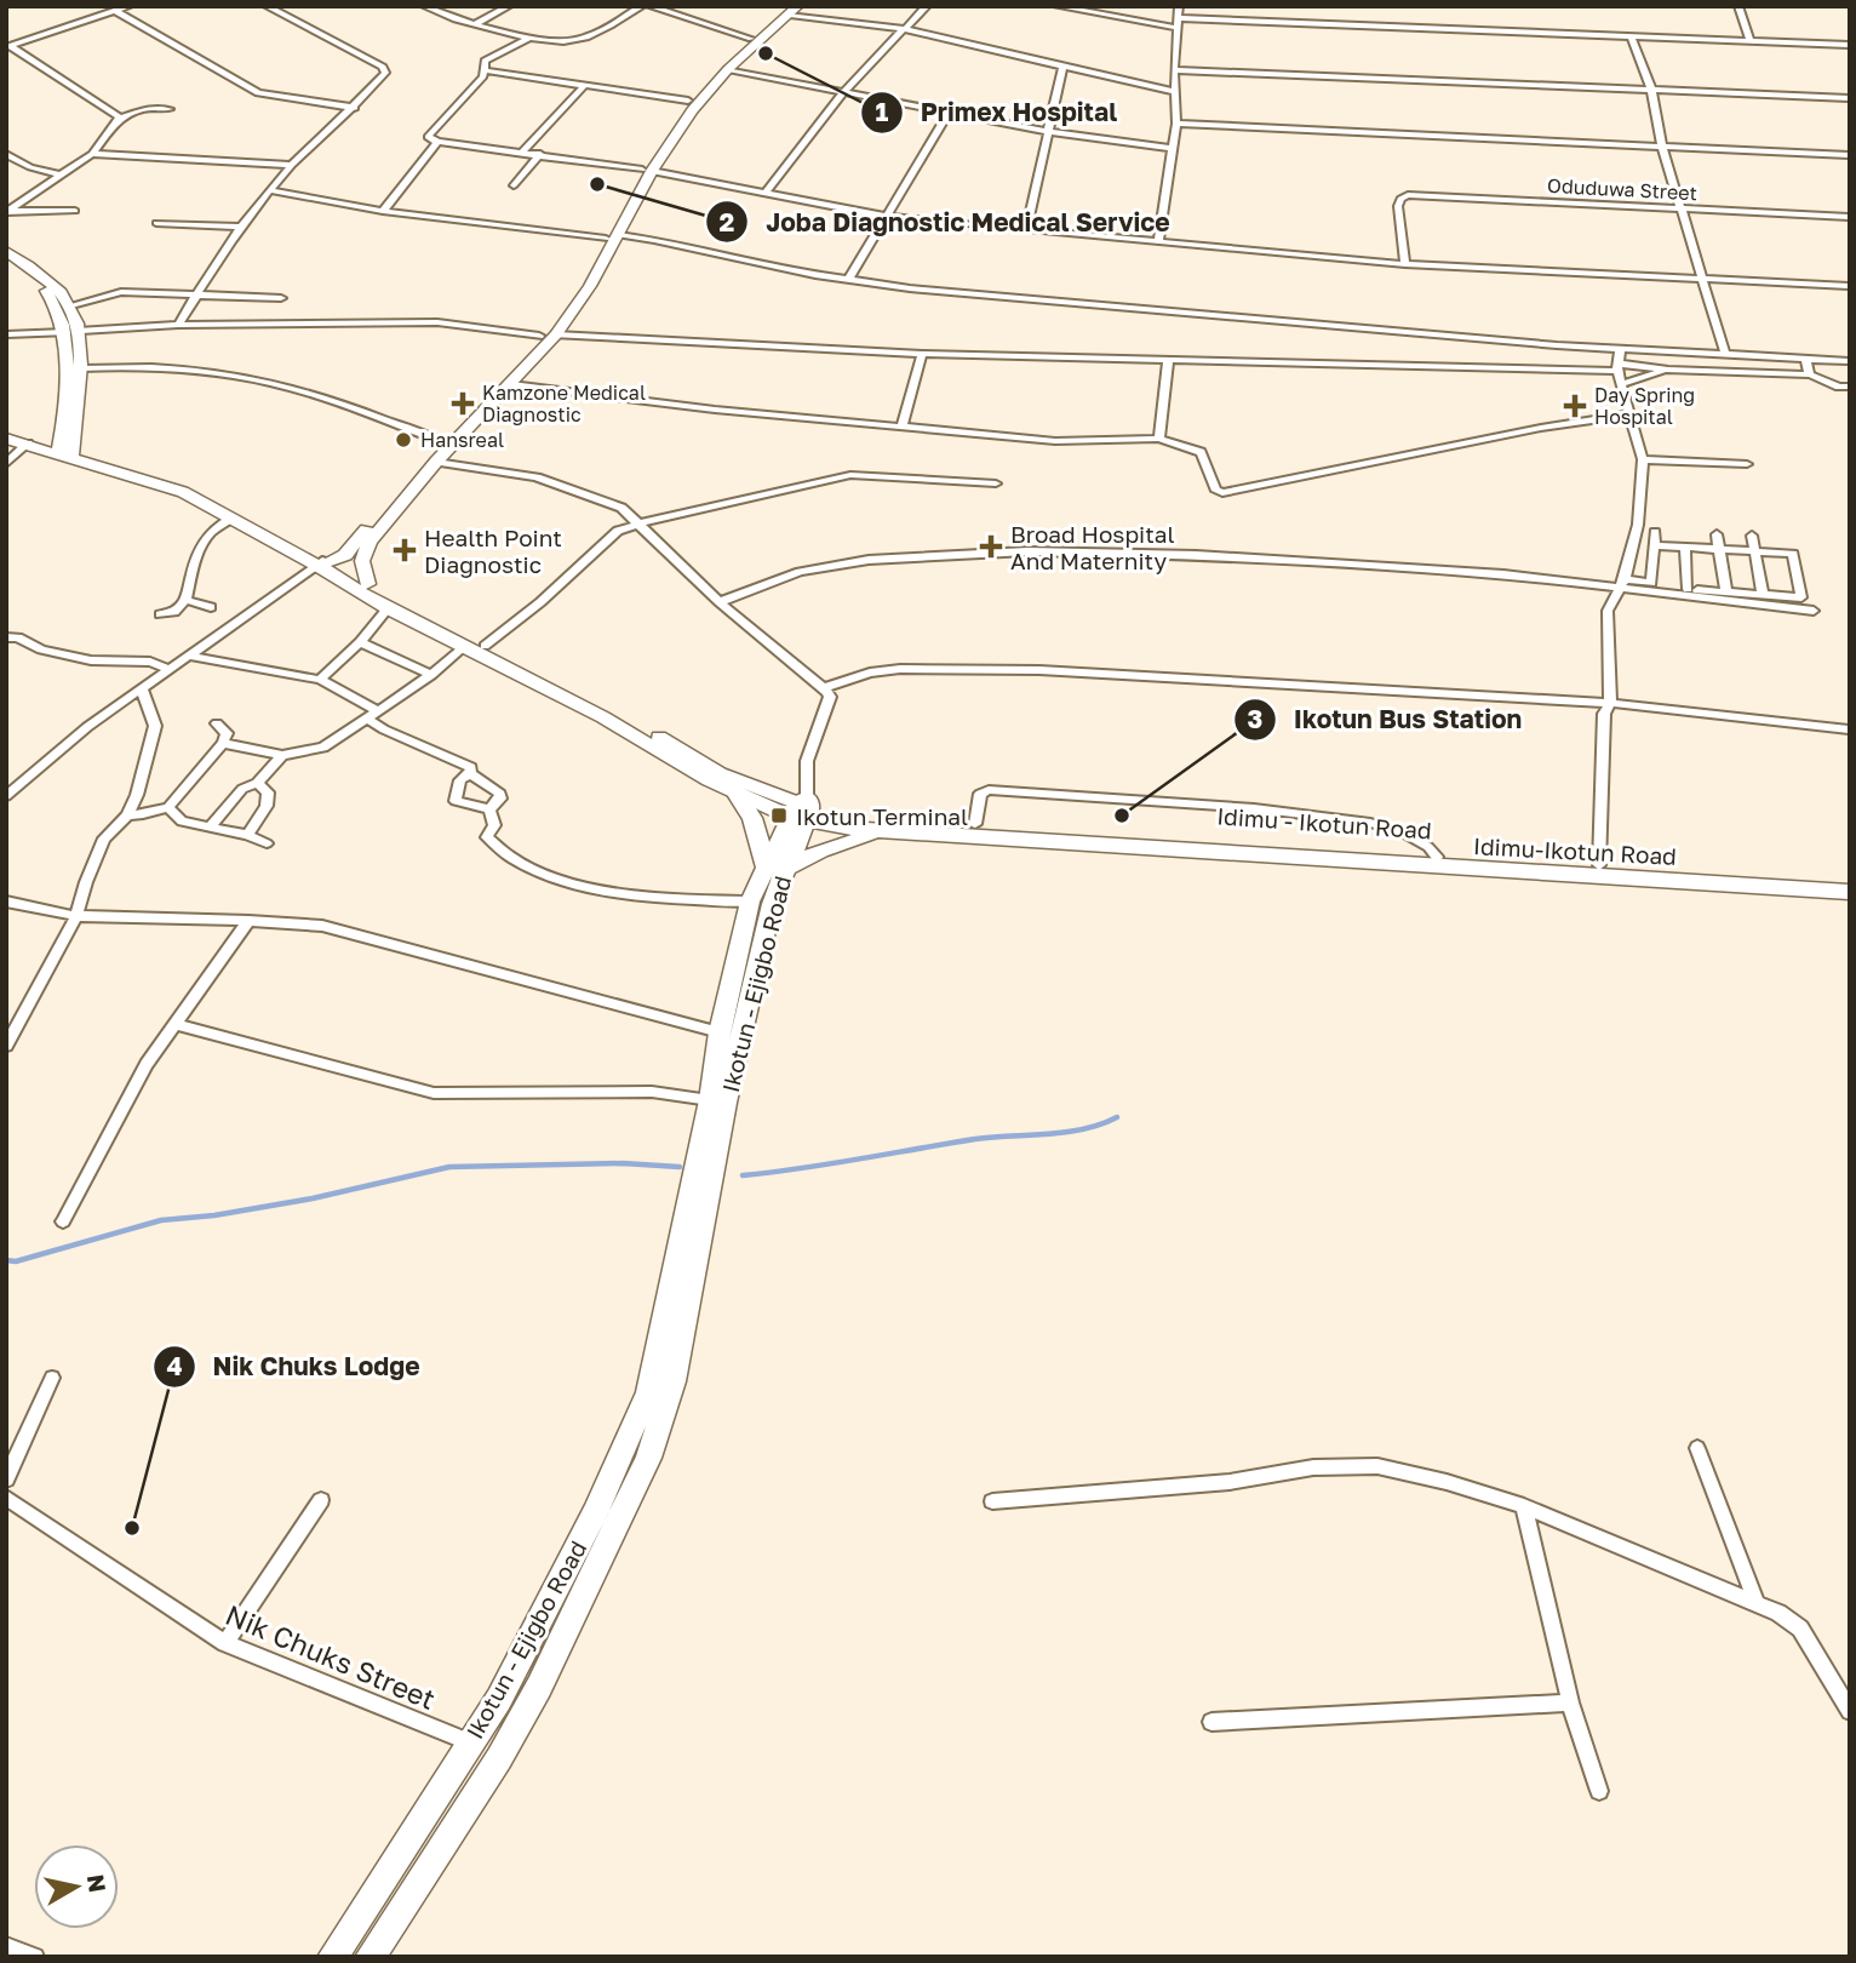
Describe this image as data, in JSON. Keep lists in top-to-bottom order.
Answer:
{
  "streets": {
    "main road": ["Idimu - Ikotun Road", "Idimu-Ikotun Road", "Ikotun - Ejigbo Road"],
    "street": ["Oduduwa Street", "Nik Chuks Street"]
  },
  "crossings": [
    ["Idimu - Ikotun Road", "Idimu-Ikotun Road"],
    ["Idimu - Ikotun Road", "Ikotun - Ejigbo Road"],
    ["Idimu-Ikotun Road", "Ikotun - Ejigbo Road"],
    ["Ikotun - Ejigbo Road", "Nik Chuks Street"]
  ],
  "places": {
    "other": [
      "Primex Hospital",
      "Joba Diagnostic Medical Service",
      "Hansreal",
      "Ikotun Bus Station",
      "Nik Chuks Lodge"
    ],
    "health": [
      "Kamzone Medical Diagnostic",
      "Day Spring Hospital",
      "Broad Hospital And Maternity",
      "Health Point Diagnostic"
    ],
    "transit": ["Ikotun Terminal"]
  },
  "north": "right"
}
